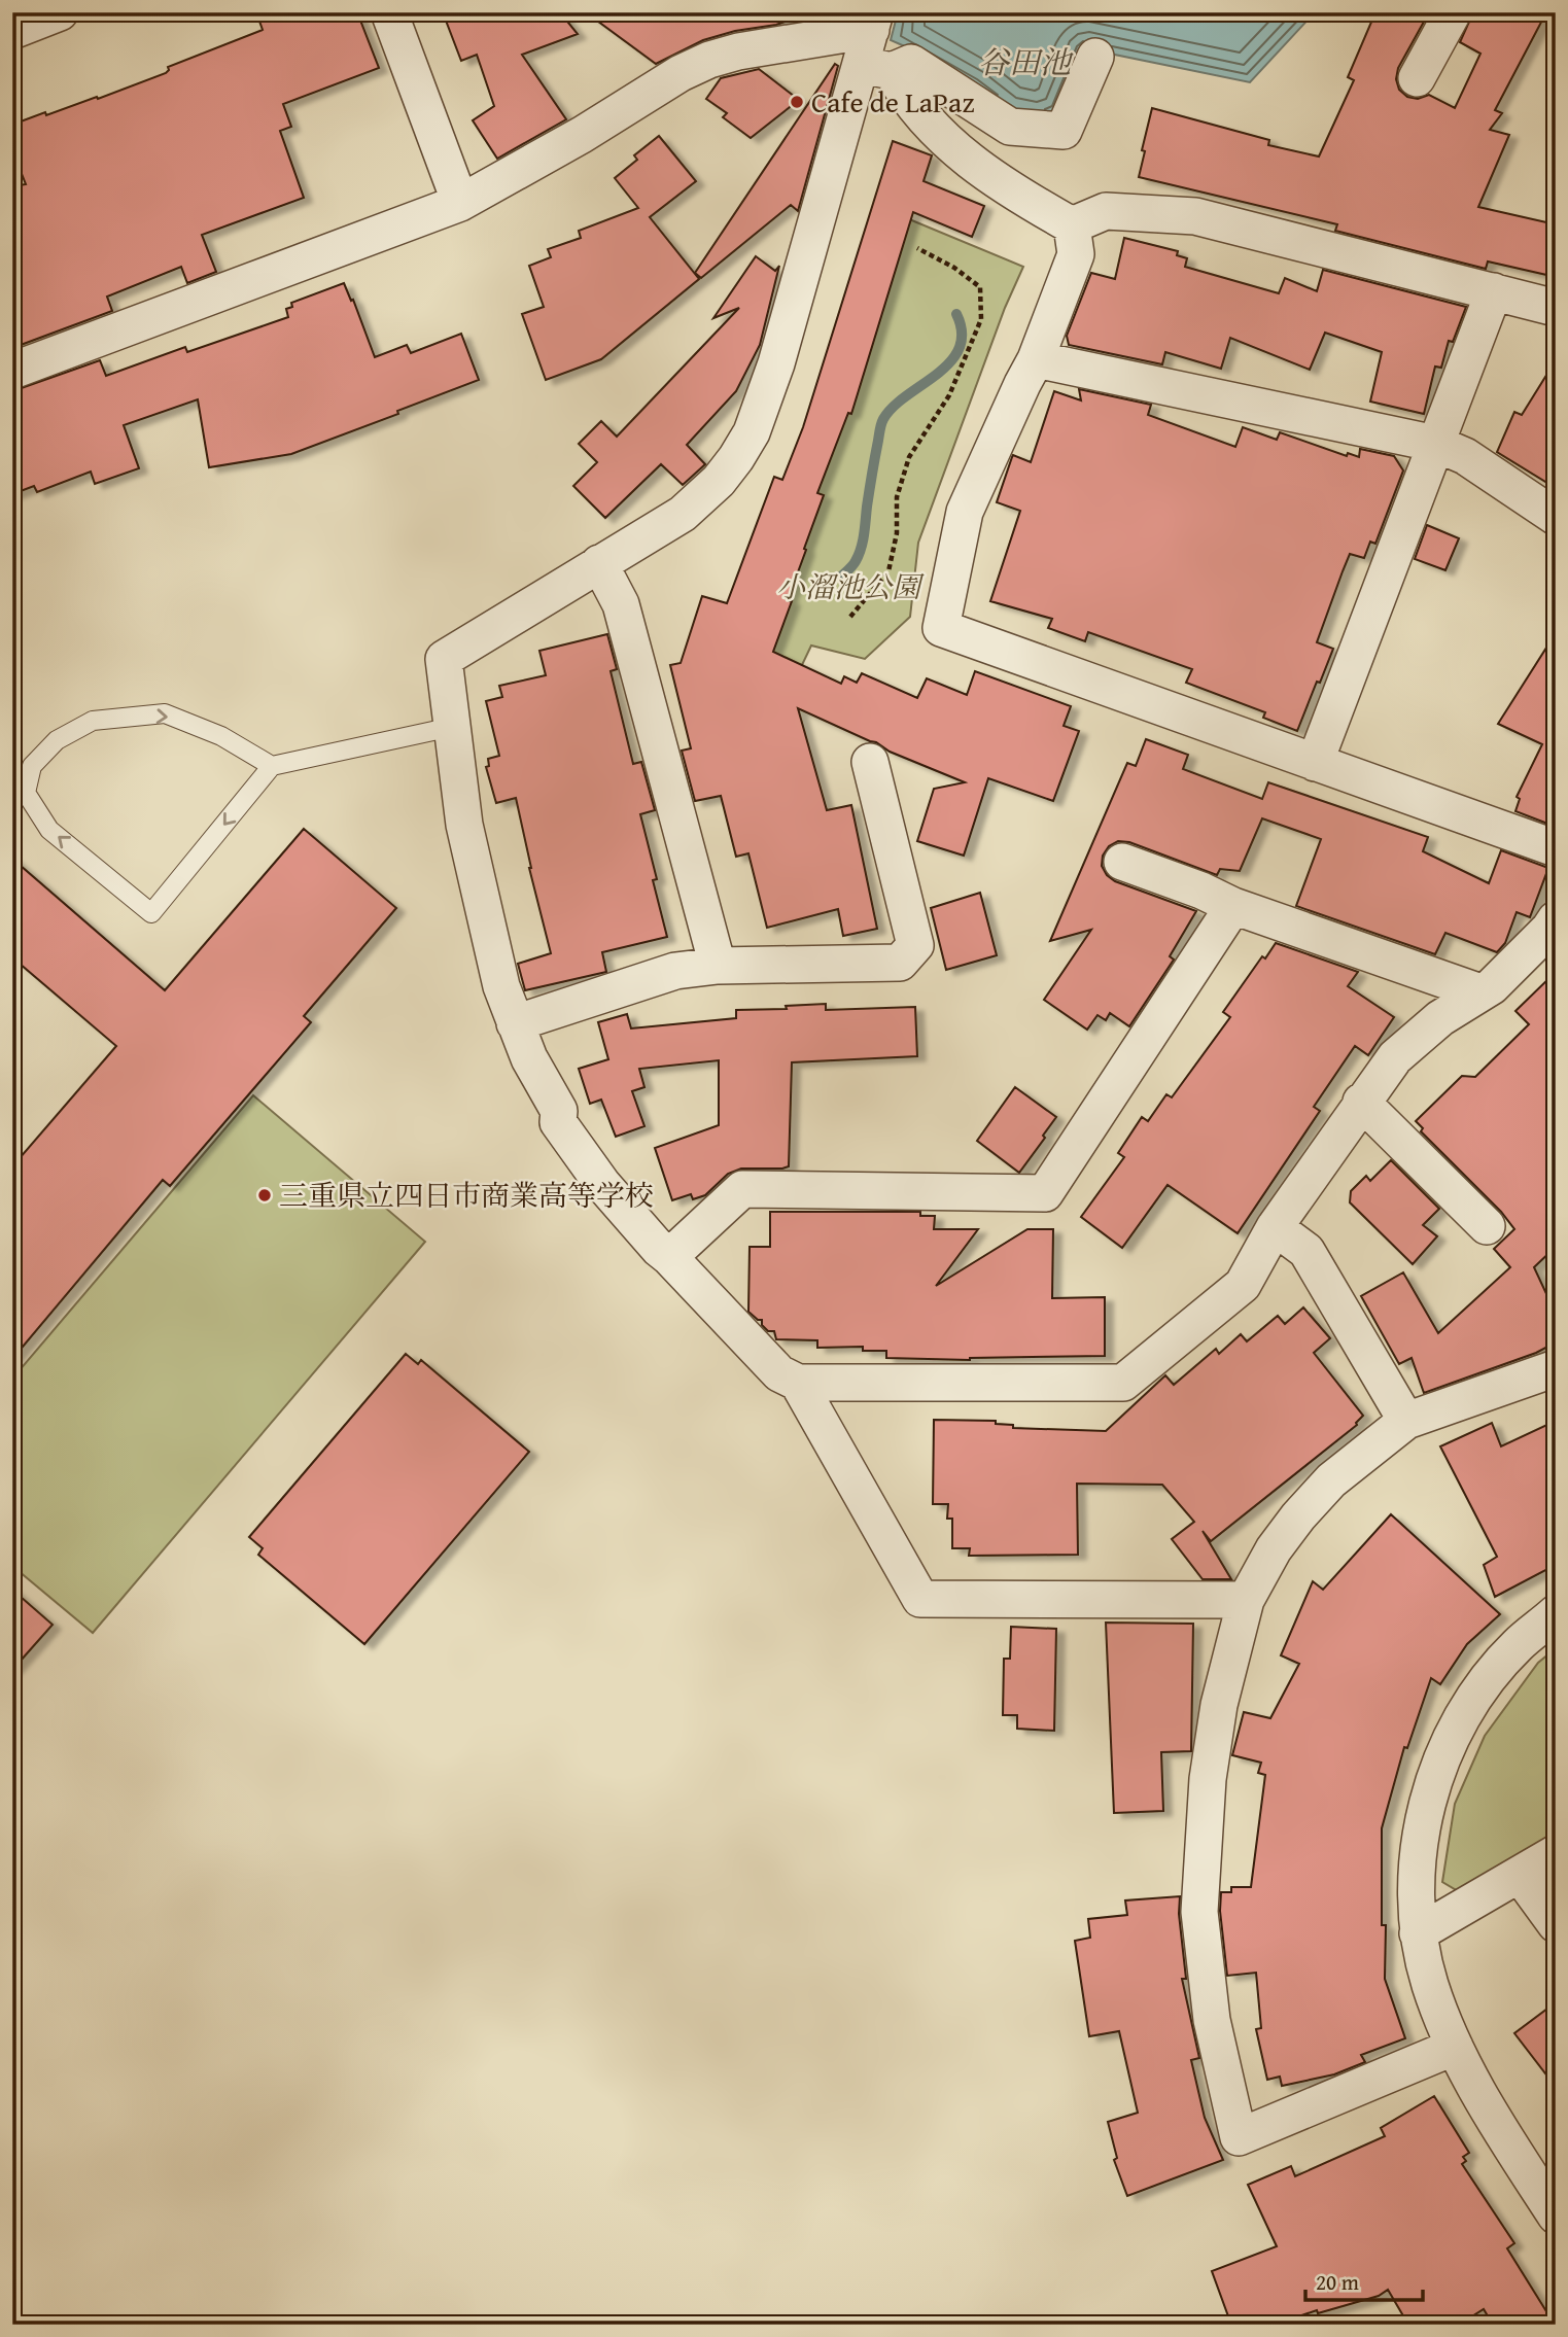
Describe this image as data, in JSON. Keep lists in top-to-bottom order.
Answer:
{
  "water": ["谷田池"],
  "parks": ["小溜池公園"],
  "places": ["Cafe de LaPaz", "三重県立四日市商業高等学校"],
  "scale_bar": "20 m"
}
